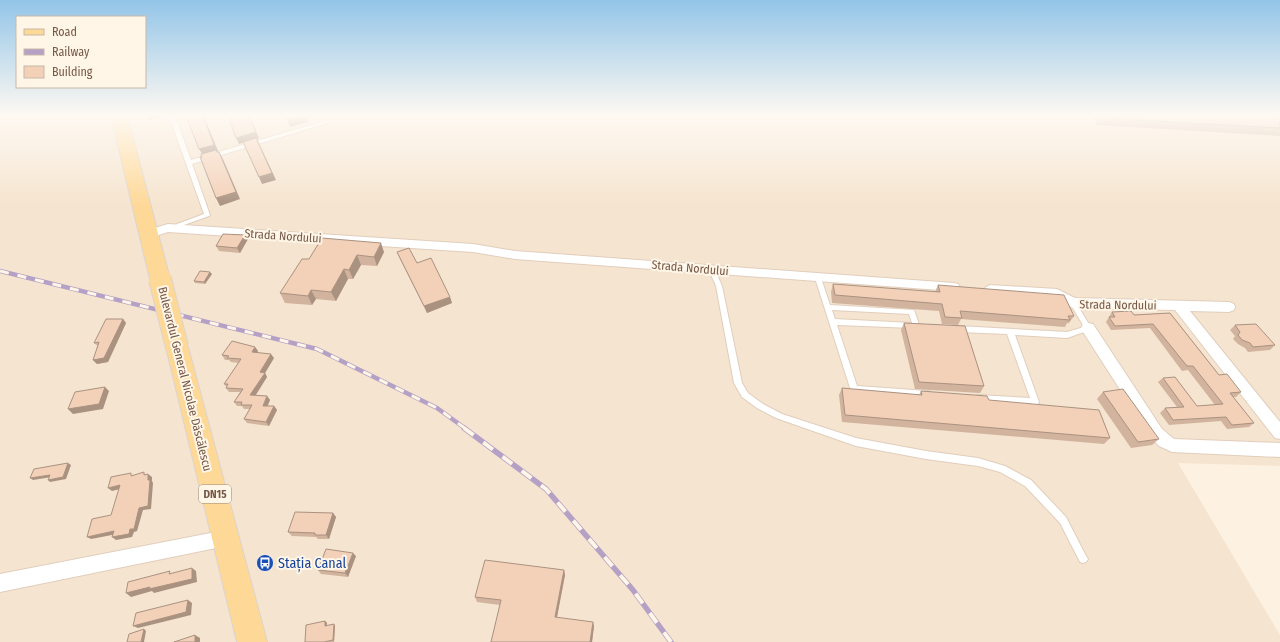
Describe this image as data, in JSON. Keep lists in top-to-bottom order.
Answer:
{
  "streets": {
    "main road": ["Bulevardul General Nicolae Dăscălescu", "DN15"],
    "street": ["Strada Nordului"]
  },
  "crossings": [
    ["Strada Nordului", "Bulevardul General Nicolae Dăscălescu"]
  ],
  "places": {
    "bus stop": ["Stația Canal"]
  },
  "legend": ["Road", "Railway", "Building"]
}
